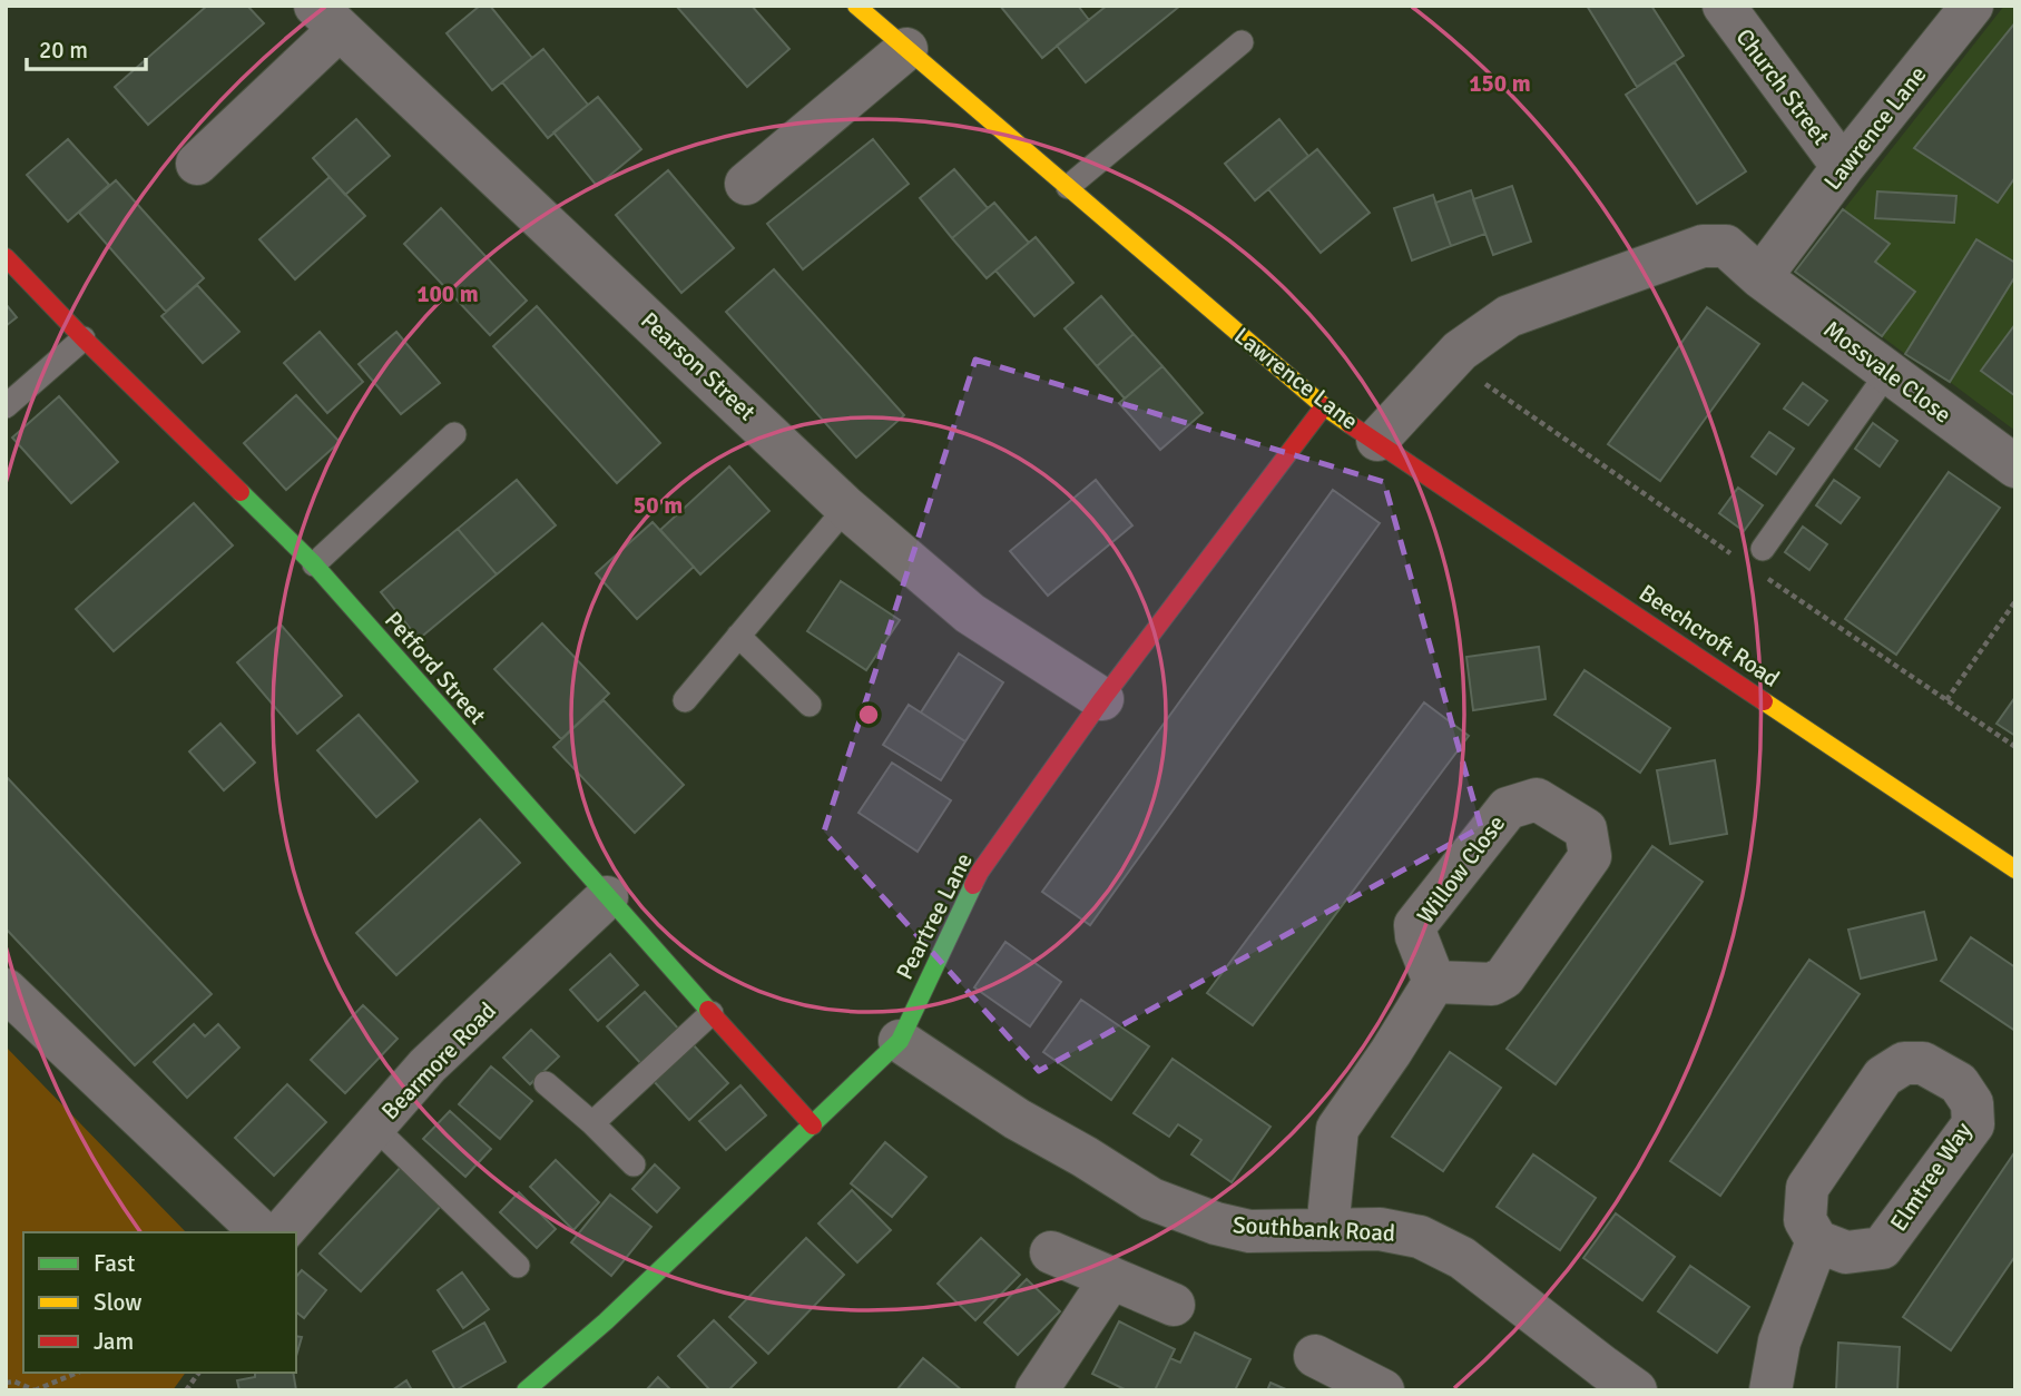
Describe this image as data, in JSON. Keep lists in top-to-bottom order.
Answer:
{
  "streets": {
    "street": [
      "Church Street",
      "Lawrence Lane",
      "Pearson Street",
      "Mossvale Close",
      "Beechcroft Road",
      "Petford Street",
      "Willow Close",
      "Peartree Lane",
      "Bearmore Road",
      "Elmtree Way",
      "Southbank Road"
    ]
  },
  "crossings": [
    ["Church Street", "Lawrence Lane"],
    ["Lawrence Lane", "Mossvale Close"],
    ["Lawrence Lane", "Beechcroft Road"],
    ["Lawrence Lane", "Peartree Lane"],
    ["Pearson Street", "Peartree Lane"],
    ["Petford Street", "Peartree Lane"],
    ["Petford Street", "Bearmore Road"],
    ["Peartree Lane", "Southbank Road"]
  ],
  "legend": ["Fast", "Slow", "Jam"],
  "scale_bar": "20 m",
  "rings": ["150 m", "100 m", "50 m"]
}
